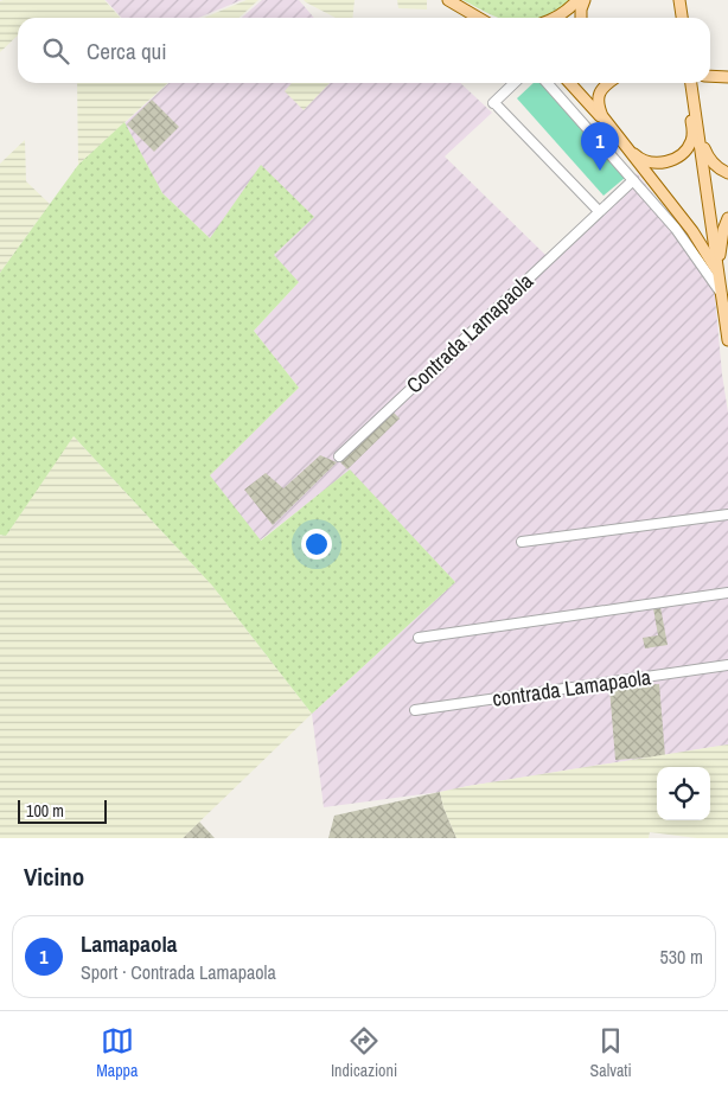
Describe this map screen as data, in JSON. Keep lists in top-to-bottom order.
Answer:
{
  "streets": {
    "street": ["Contrada Lamapaola", "contrada Lamapaola"]
  },
  "scale_bar": "100 m",
  "page": {
    "search": "Cerca qui",
    "pins": "1",
    "scale": "100 m",
    "heading": "Vicino",
    "list": [
      {
        "mark": "1",
        "name": "Lamapaola",
        "note": "Sport · Contrada Lamapaola",
        "value": "530 m"
      }
    ],
    "nav": ["Mappa", "Indicazioni", "Salvati"]
  }
}
